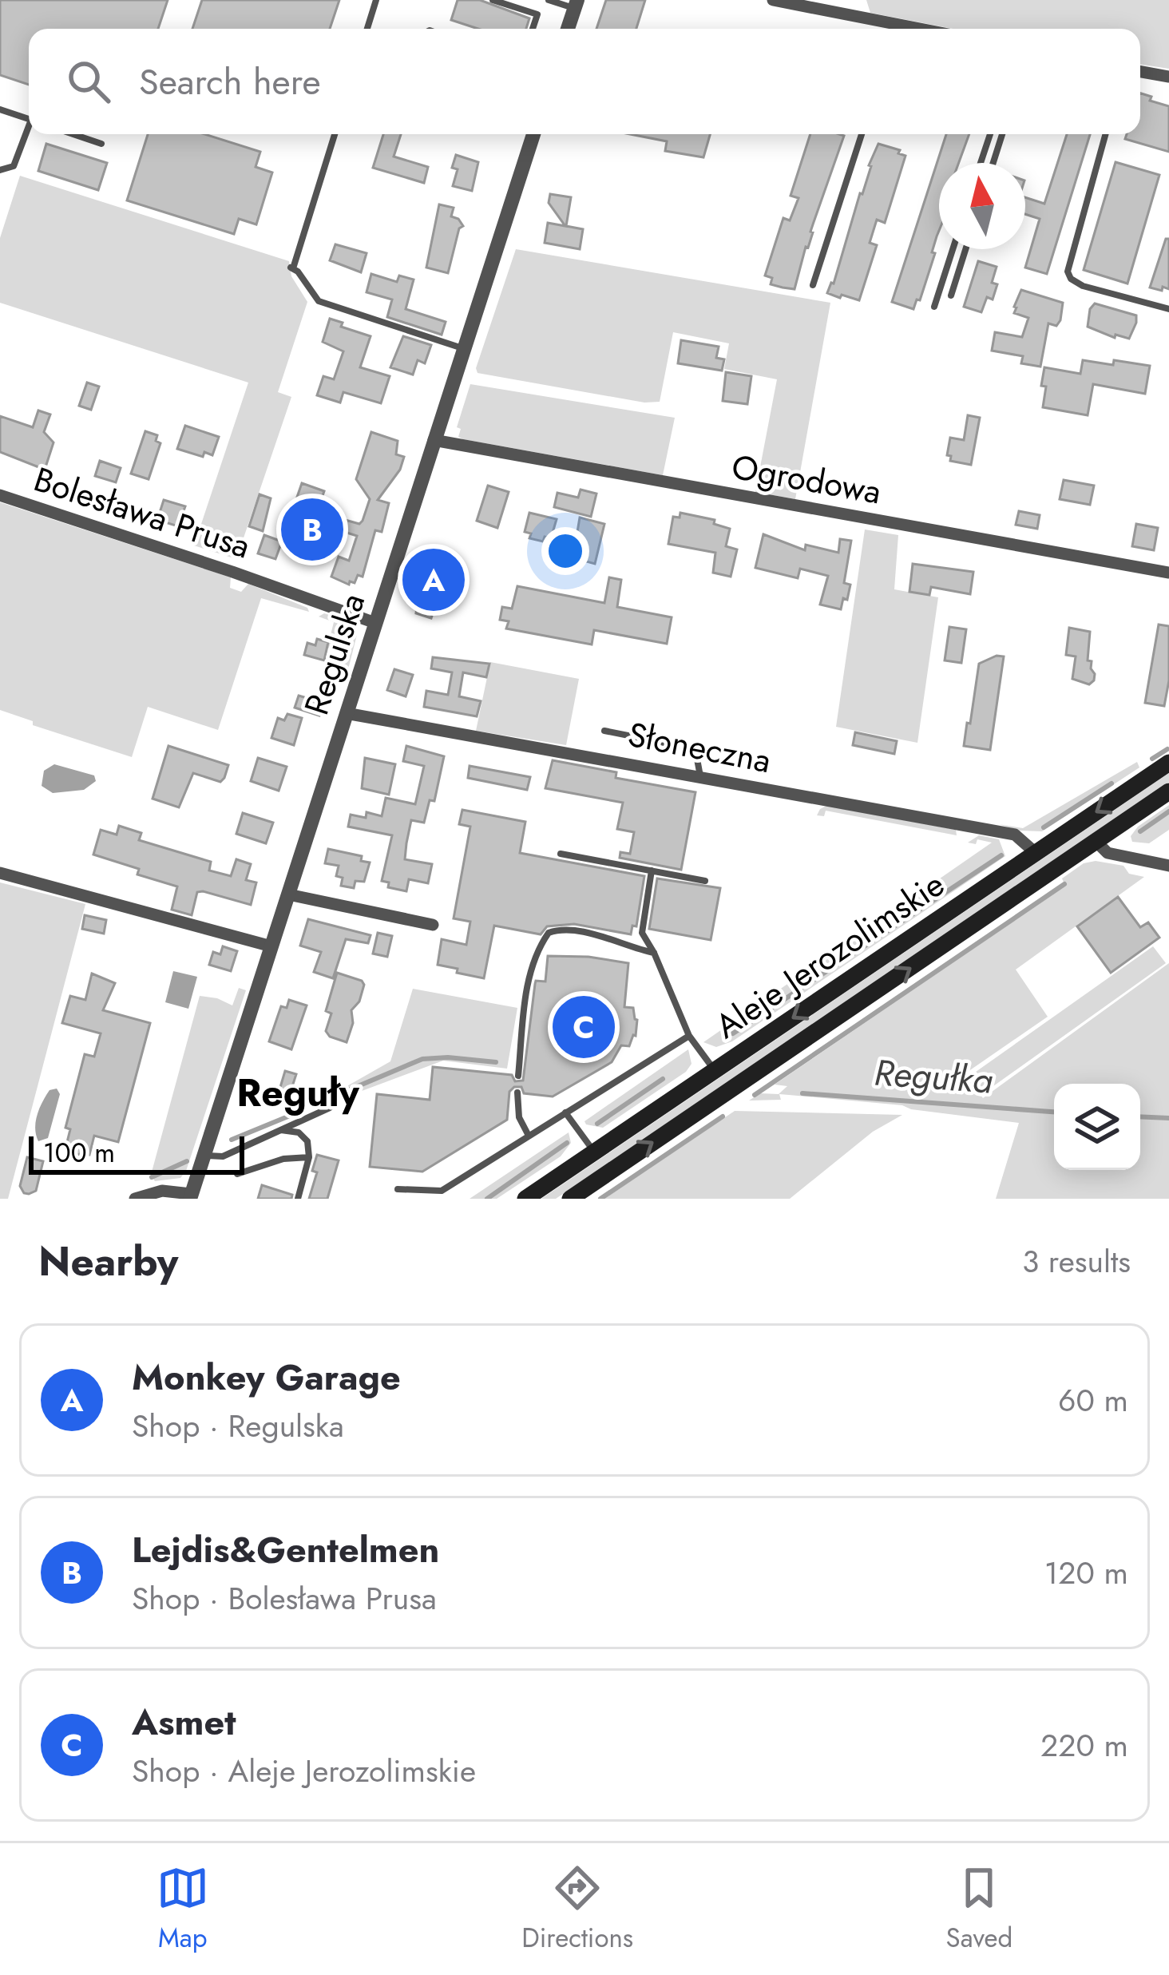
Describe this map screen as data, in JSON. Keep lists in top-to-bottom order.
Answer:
{
  "streets": {
    "main road": ["Aleje Jerozolimskie"],
    "street": [
      "Ogrodowa",
      "Bolesława Prusa",
      "Regulska",
      "Słoneczna"
    ]
  },
  "crossings": [
    ["Ogrodowa", "Regulska"],
    ["Bolesława Prusa", "Regulska"],
    ["Regulska", "Słoneczna"],
    ["Słoneczna", "Aleje Jerozolimskie"]
  ],
  "districts": ["Reguły"],
  "water": ["Regułka"],
  "scale_bar": "100 m",
  "north": "top",
  "page": {
    "search": "Search here",
    "pins": ["B", "A", "C"],
    "scale": "100 m",
    "heading": ["Nearby", "3 results"],
    "list": [
      {
        "mark": "A",
        "name": "Monkey Garage",
        "note": "Shop · Regulska",
        "value": "60 m"
      },
      {
        "mark": "B",
        "name": "Lejdis&Gentelmen",
        "note": "Shop · Bolesława Prusa",
        "value": "120 m"
      },
      {
        "mark": "C",
        "name": "Asmet",
        "note": "Shop · Aleje Jerozolimskie",
        "value": "220 m"
      }
    ],
    "nav": ["Map", "Directions", "Saved"]
  }
}
